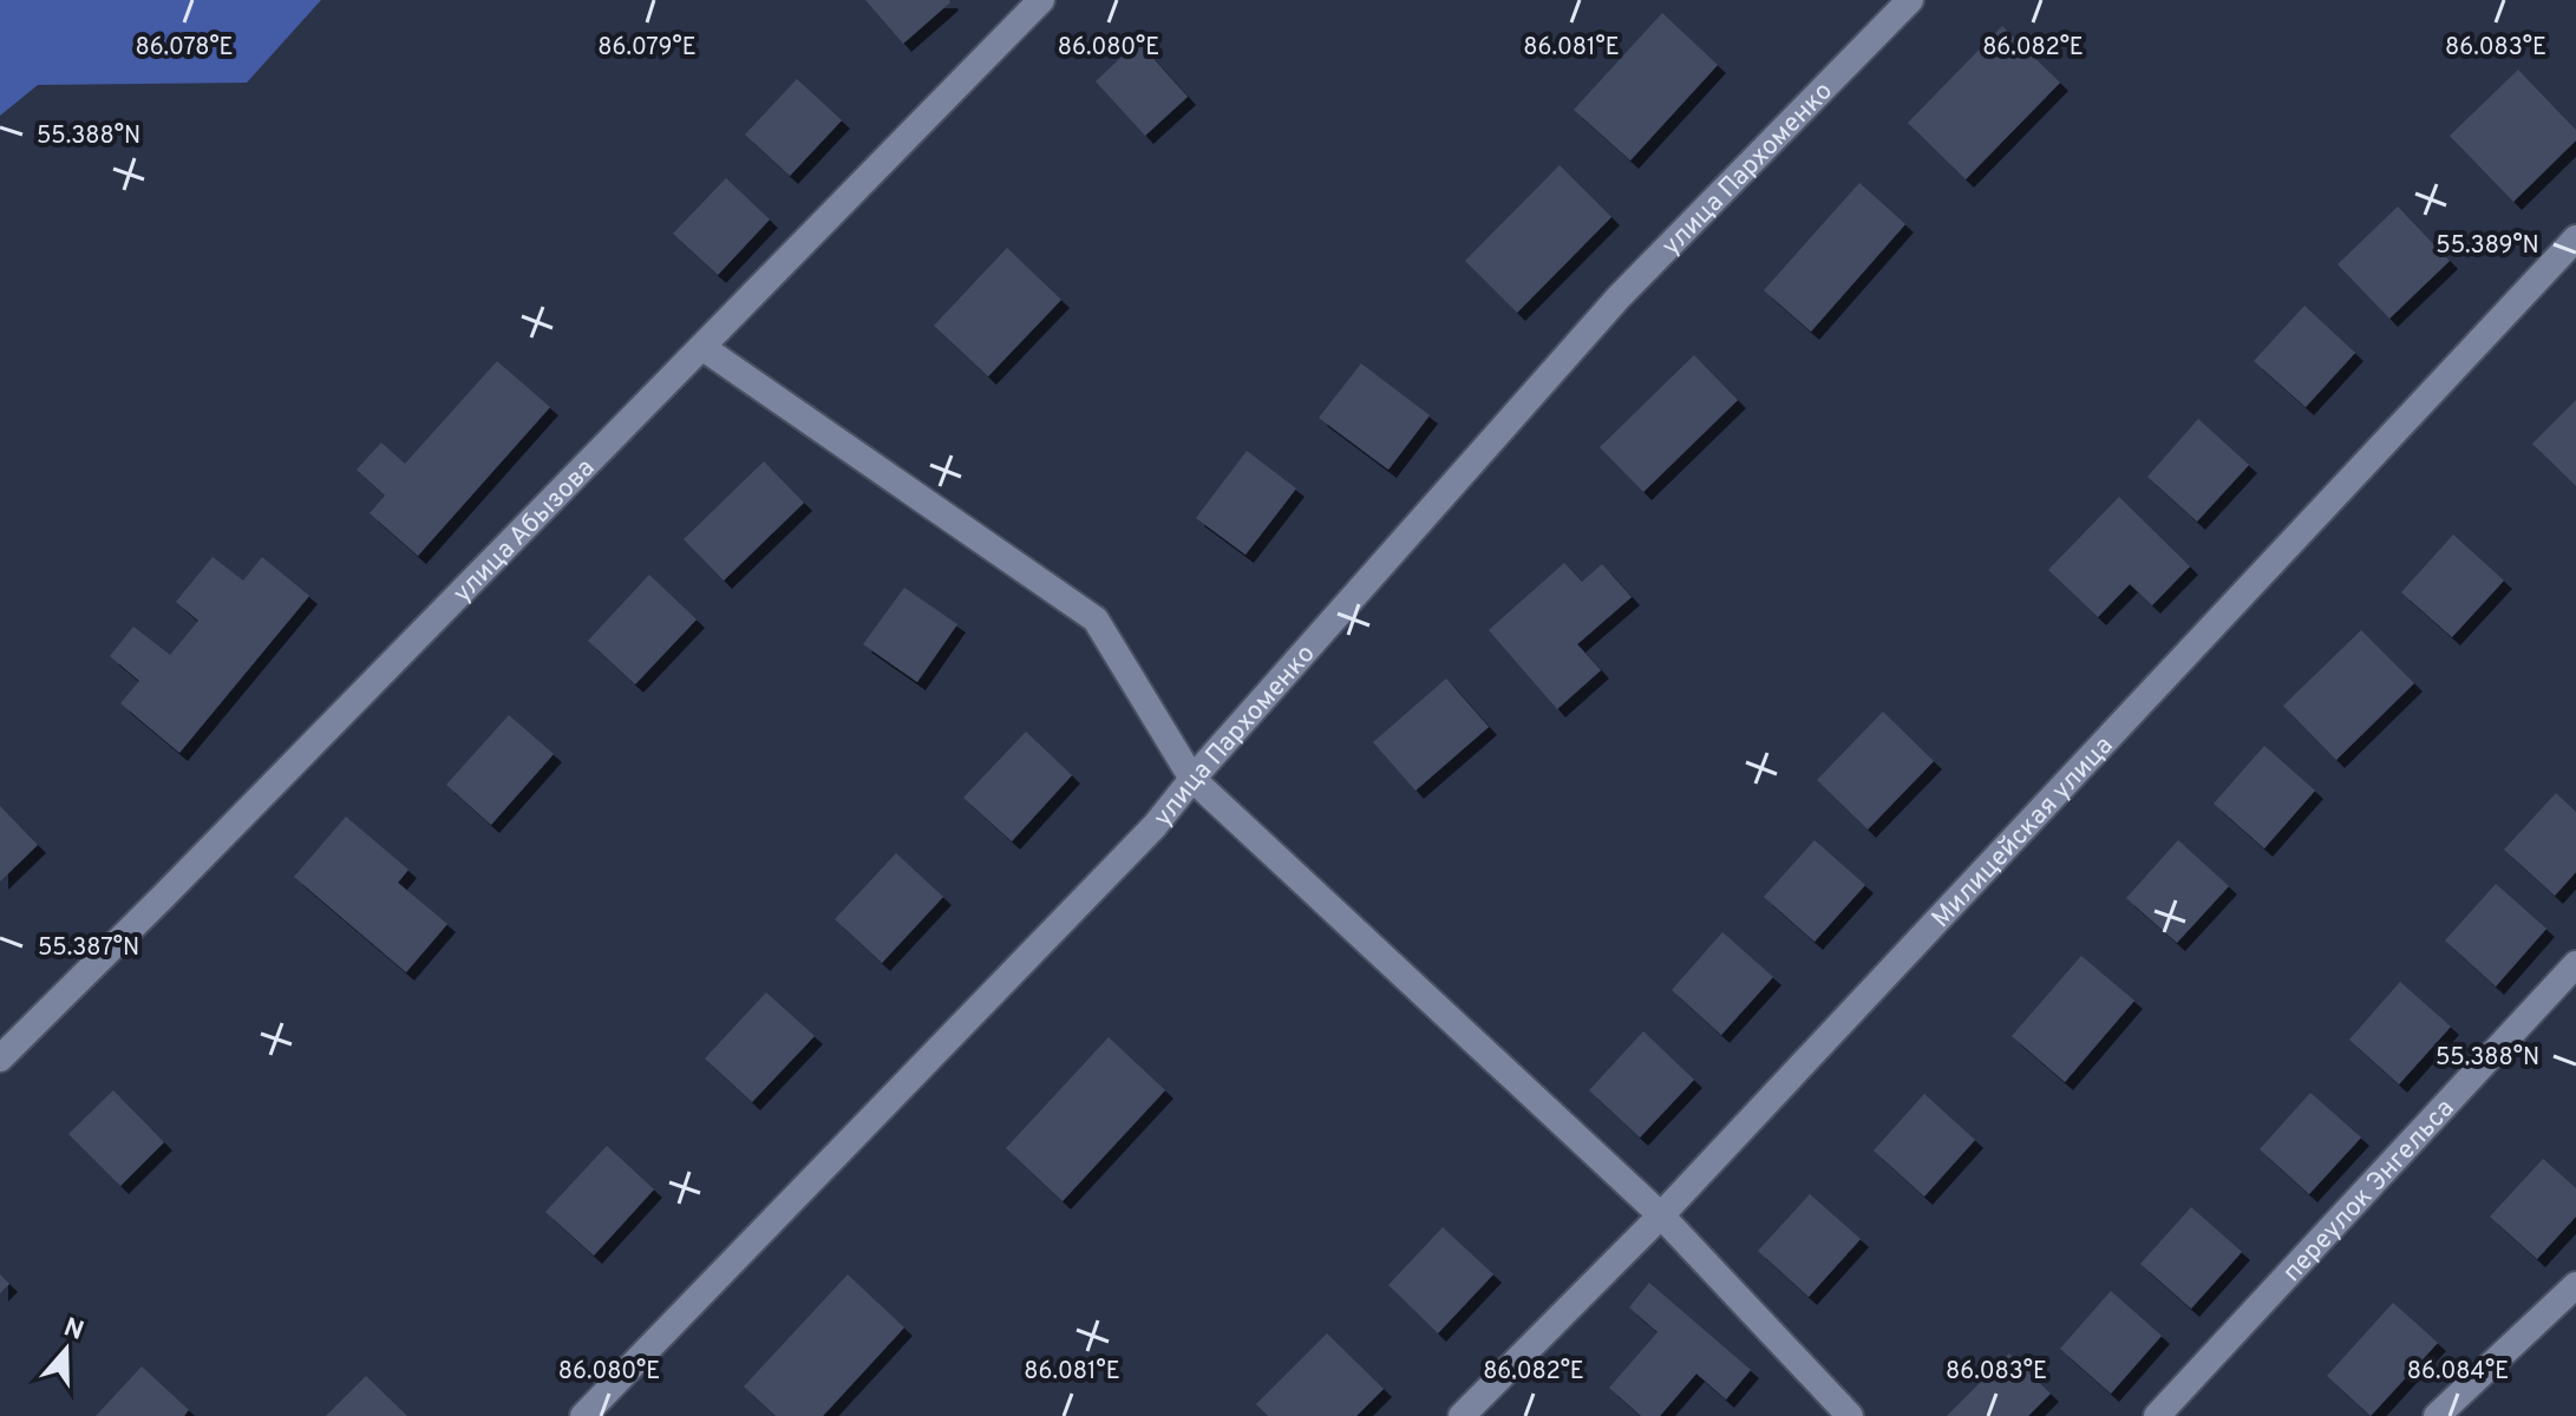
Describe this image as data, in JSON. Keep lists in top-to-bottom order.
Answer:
{
  "streets": {
    "lane": [
      "улица Пархоменко",
      "улица Абызова",
      "Милицейская улица",
      "переулок Энгельса"
    ]
  },
  "north": "top",
  "coordinates": [
    "86.078°E",
    "86.079°E",
    "86.080°E",
    "86.081°E",
    "86.082°E",
    "86.083°E",
    "55.388°N",
    "55.389°N",
    "55.387°N",
    "86.084°E"
  ]
}
